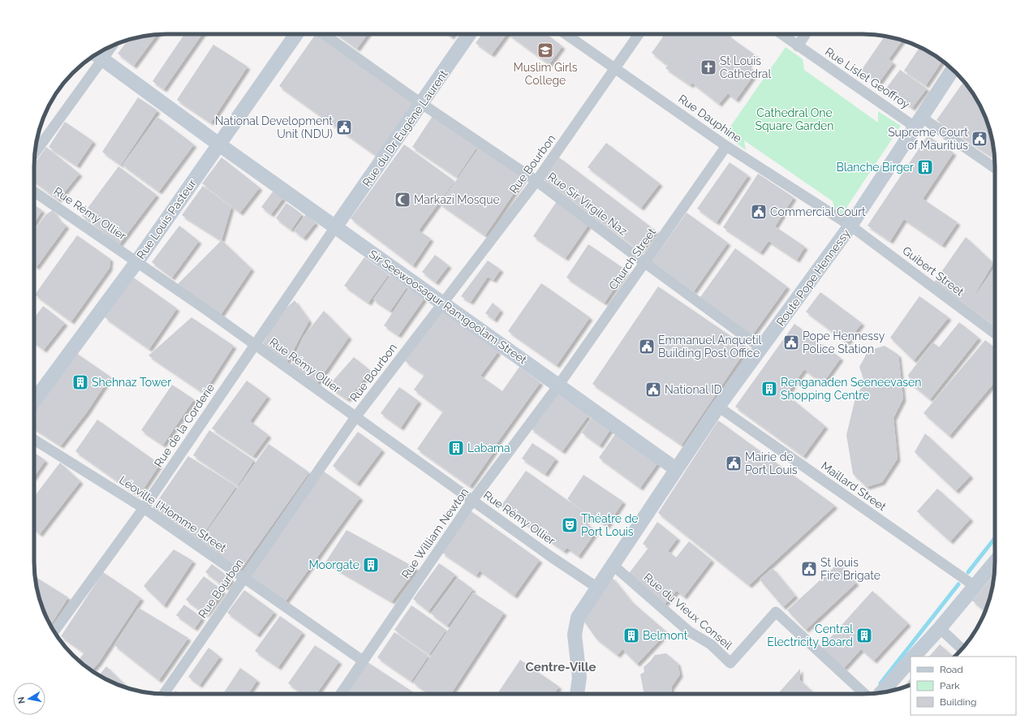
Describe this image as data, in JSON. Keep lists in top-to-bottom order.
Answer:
{
  "streets": {
    "main road": [
      "Rue du Dr Eugène Laurent",
      "Rue Louis Pasteur",
      "Route Pope Hennessy",
      "Sir Seewoosagur Ramgoolam Street"
    ],
    "street": [
      "Rue Lislet Geoffroy",
      "Rue Dauphine",
      "Rue Bourbon",
      "Rue Sir Virgile Naz",
      "Rue Rémy Ollier",
      "Church Street",
      "Guibert Street",
      "Rue de la Corderie",
      "Maillard Street",
      "Léoville l'Homme Street",
      "Rue William Newton",
      "Rue du Vieux Conseil"
    ]
  },
  "crossings": [
    ["Rue Lislet Geoffroy", "Route Pope Hennessy"],
    ["Rue Dauphine", "Rue Bourbon"],
    ["Rue Dauphine", "Church Street"],
    ["Rue Dauphine", "Guibert Street"],
    ["Rue Dauphine", "Route Pope Hennessy"],
    ["Rue du Dr Eugène Laurent", "Rue Sir Virgile Naz"],
    ["Rue du Dr Eugène Laurent", "Sir Seewoosagur Ramgoolam Street"],
    ["Rue du Dr Eugène Laurent", "Rue de la Corderie"],
    ["Rue Bourbon", "Rue Sir Virgile Naz"],
    ["Rue Bourbon", "Rue Rémy Ollier"],
    ["Rue Bourbon", "Sir Seewoosagur Ramgoolam Street"],
    ["Rue Bourbon", "Léoville l'Homme Street"],
    ["Rue Sir Virgile Naz", "Church Street"],
    ["Rue Sir Virgile Naz", "Route Pope Hennessy"],
    ["Rue Rémy Ollier", "Rue Louis Pasteur"],
    ["Rue Rémy Ollier", "Route Pope Hennessy"],
    ["Rue Rémy Ollier", "Rue de la Corderie"],
    ["Rue Rémy Ollier", "Rue William Newton"],
    ["Rue Louis Pasteur", "Sir Seewoosagur Ramgoolam Street"],
    ["Church Street", "Sir Seewoosagur Ramgoolam Street"],
    ["Church Street", "Rue William Newton"],
    ["Guibert Street", "Route Pope Hennessy"],
    ["Route Pope Hennessy", "Sir Seewoosagur Ramgoolam Street"],
    ["Route Pope Hennessy", "Maillard Street"],
    ["Route Pope Hennessy", "Rue du Vieux Conseil"],
    ["Sir Seewoosagur Ramgoolam Street", "Rue de la Corderie"],
    ["Sir Seewoosagur Ramgoolam Street", "Rue William Newton"],
    ["Rue de la Corderie", "Léoville l'Homme Street"],
    ["Léoville l'Homme Street", "Rue William Newton"]
  ],
  "districts": ["Centre-Ville"],
  "parks": ["Cathedral One Square Garden"],
  "places": {
    "school or university": ["Muslim Girls College"],
    "church": ["St Louis Cathedral"],
    "public building": [
      "National Development Unit (NDU)",
      "Supreme Court of Mauritius",
      "Commercial Court",
      "Pope Hennessy Police Station",
      "Emmanuel Anquetil Building Post Office",
      "National ID",
      "Mairie de Port Louis",
      "St louis Fire Brigate"
    ],
    "building": [
      "Blanche Birger",
      "Shehnaz Tower",
      "Renganaden Seeneevasen Shopping Centre",
      "Labama",
      "Moorgate",
      "Belmont",
      "Central Electricity Board"
    ],
    "mosque": ["Markazi Mosque"],
    "theatre": ["Théatre de Port Louis"]
  },
  "legend": ["Road", "Park", "Building"],
  "north": "left"
}
